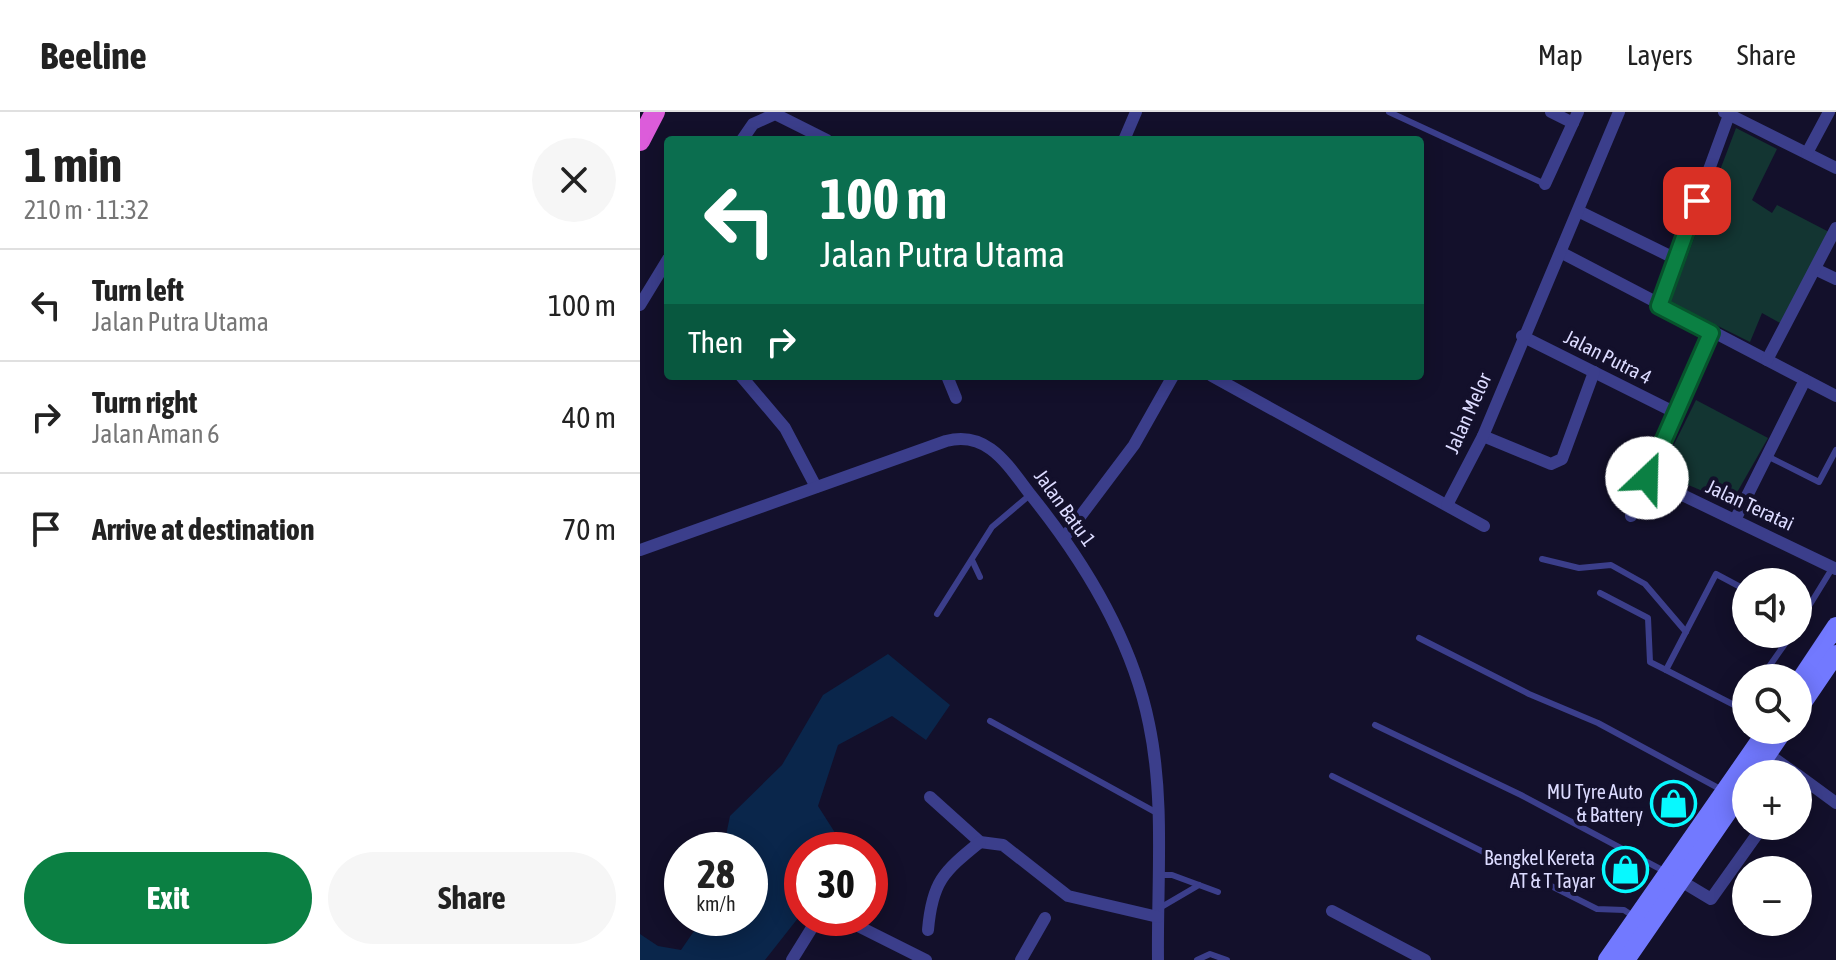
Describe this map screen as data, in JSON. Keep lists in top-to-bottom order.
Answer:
{
  "streets": {
    "street": [
      "Jalan Putra 4",
      "Jalan Melor",
      "Jalan Teratai",
      "Jalan Batu 1"
    ]
  },
  "crossings": [
    ["Jalan Putra 4", "Jalan Melor"]
  ],
  "places": {
    "shop": ["MU Tyre Auto & Battery", "Bengkel Kereta AT & T Tayar"]
  },
  "page": {
    "header": "Beeline",
    "nav": ["Map", "Layers", "Share"],
    "heading": ["1 min", "210 m · 11:32"],
    "turn": ["100 m", "Jalan Putra Utama"],
    "list": [
      {
        "name": "Turn left",
        "note": "Jalan Putra Utama",
        "value": "100 m"
      },
      {
        "name": "Turn right",
        "note": "Jalan Aman 6",
        "value": "40 m"
      },
      {
        "name": "Arrive at destination",
        "value": "70 m"
      }
    ],
    "then": "Then",
    "map_buttons": ["+", "−"],
    "speed": "28 km/h",
    "limit": "30",
    "buttons": ["Exit", "Share"]
  }
}
